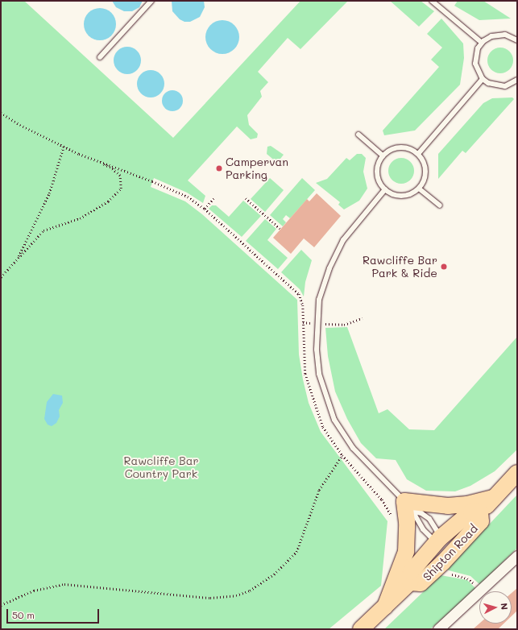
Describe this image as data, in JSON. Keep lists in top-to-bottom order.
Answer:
{
  "streets": {
    "main road": ["Shipton Road"]
  },
  "parks": ["Rawcliffe Bar Country Park"],
  "places": ["Campervan Parking", "Rawcliffe Bar Park & Ride"],
  "scale_bar": "50 m",
  "north": "right"
}
